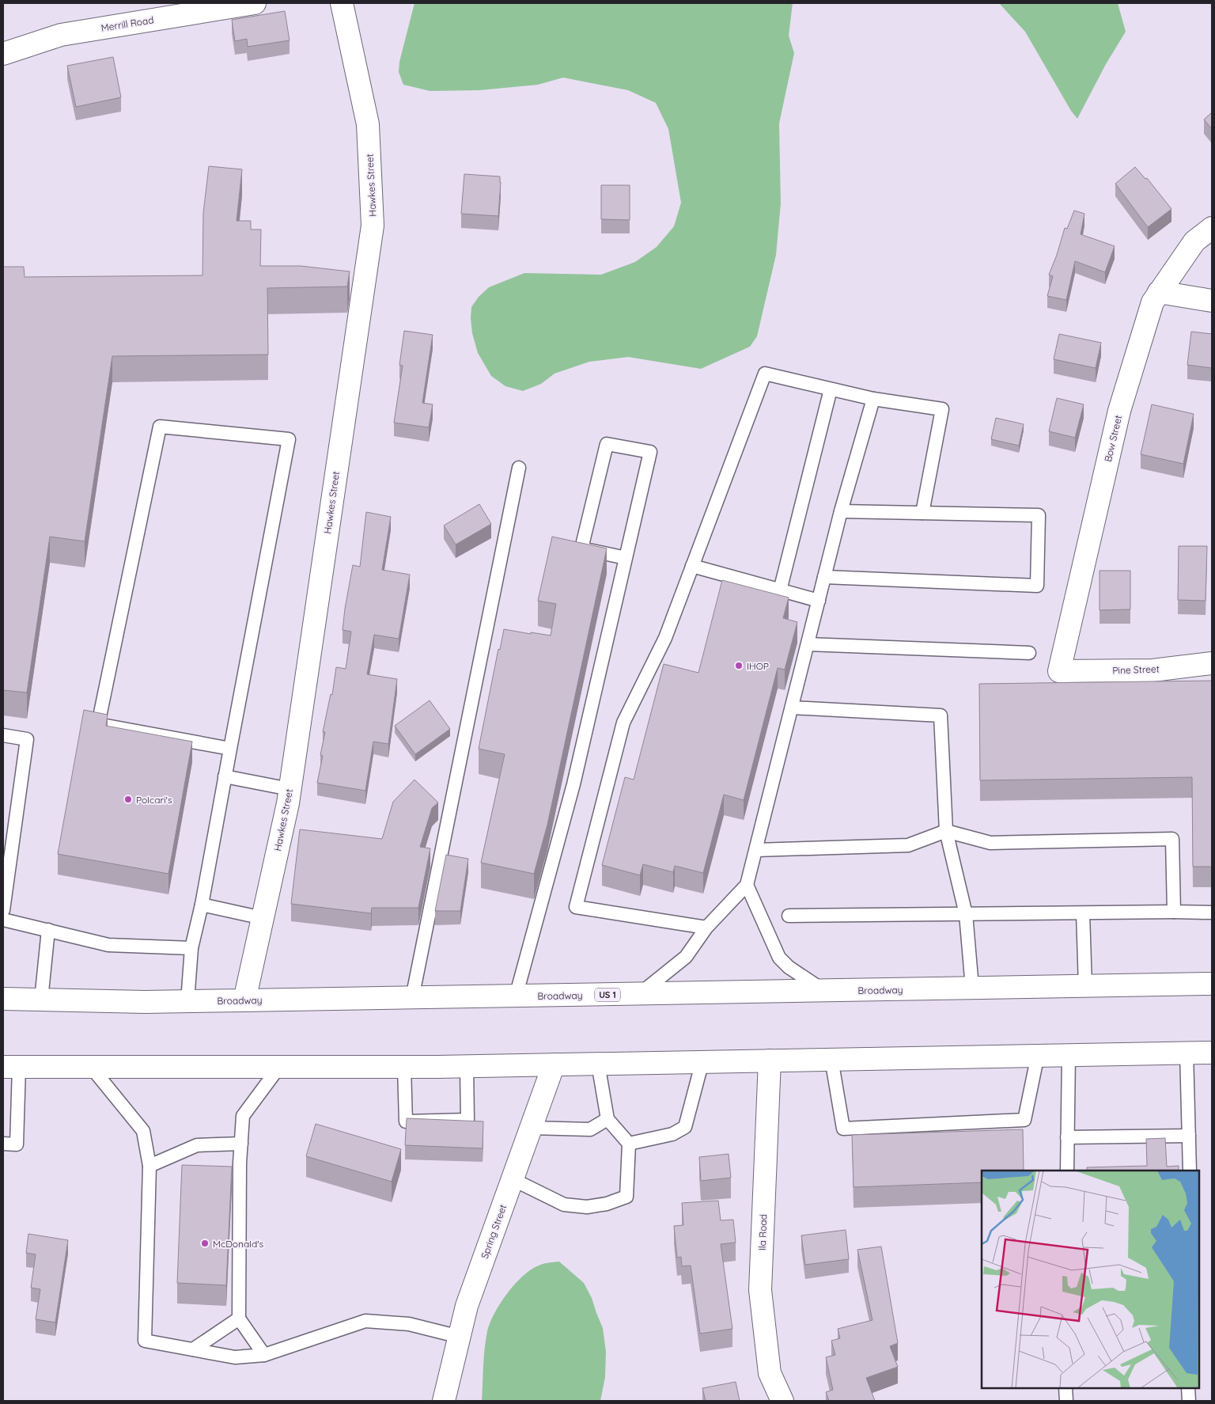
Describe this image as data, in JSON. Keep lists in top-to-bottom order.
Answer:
{
  "streets": {
    "main road": [
      "Merrill Road",
      "Hawkes Street",
      "Bow Street",
      "Pine Street",
      "Broadway",
      "US 1",
      "Spring Street",
      "Ila Road"
    ]
  },
  "crossings": [
    ["Hawkes Street", "Broadway"],
    ["Bow Street", "Pine Street"]
  ],
  "places": ["IHOP", "Polcari's", "McDonald's"]
}
